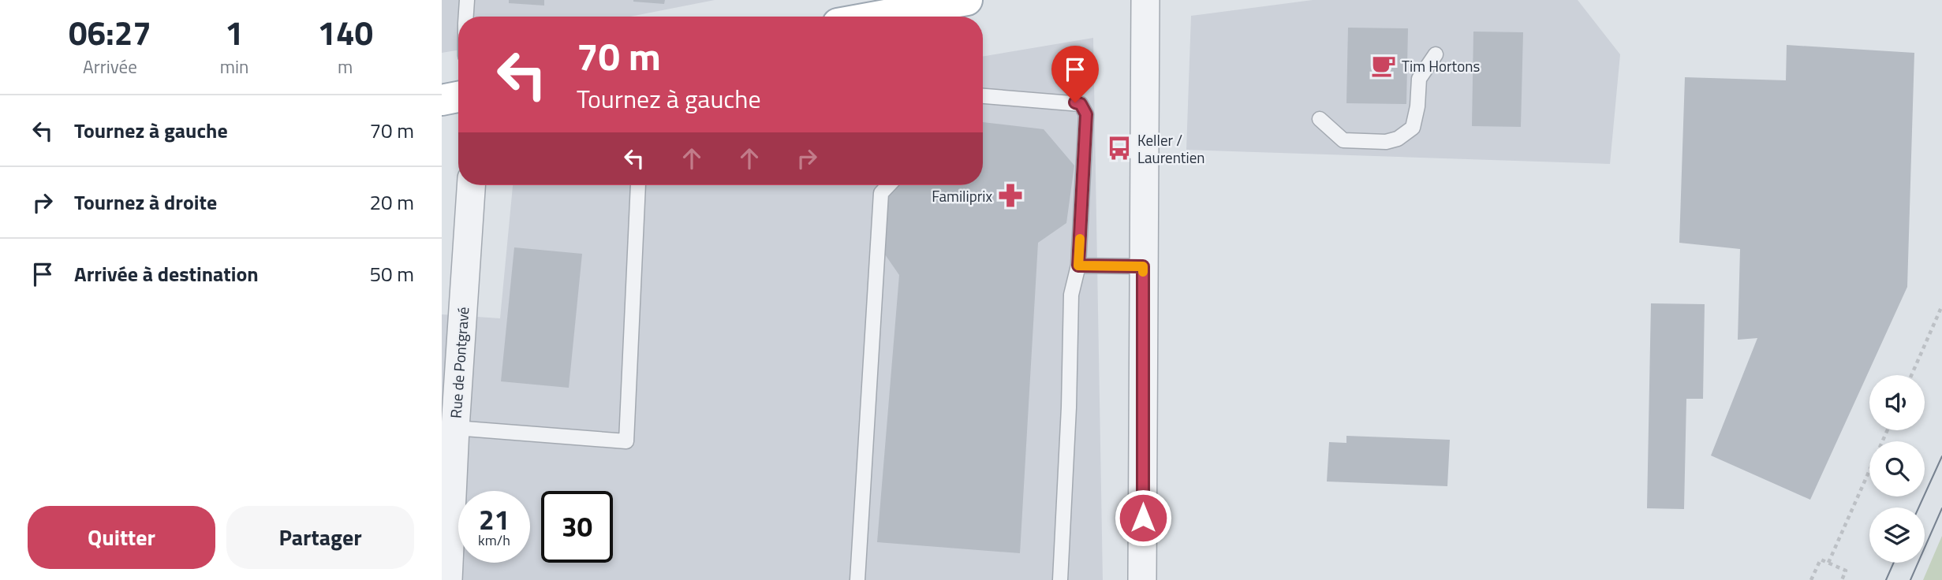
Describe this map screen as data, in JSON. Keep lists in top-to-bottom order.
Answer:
{
  "streets": {
    "street": ["Rue de Pontgravé"]
  },
  "places": {
    "cafe": ["Tim Hortons"],
    "bus stop": ["Keller / Laurentien"],
    "pharmacy": ["Familiprix"]
  },
  "page": {
    "eta": [
      "06:27",
      "Arrivée",
      "1",
      "min",
      "140",
      "m"
    ],
    "turn": ["70 m", "Tournez à gauche"],
    "list": [
      {
        "name": "Tournez à gauche",
        "value": "70 m"
      },
      {
        "name": "Tournez à droite",
        "value": "20 m"
      },
      {
        "name": "Arrivée à destination",
        "value": "50 m"
      }
    ],
    "speed": "21 km/h",
    "limit": "30",
    "buttons": ["Quitter", "Partager"]
  }
}
